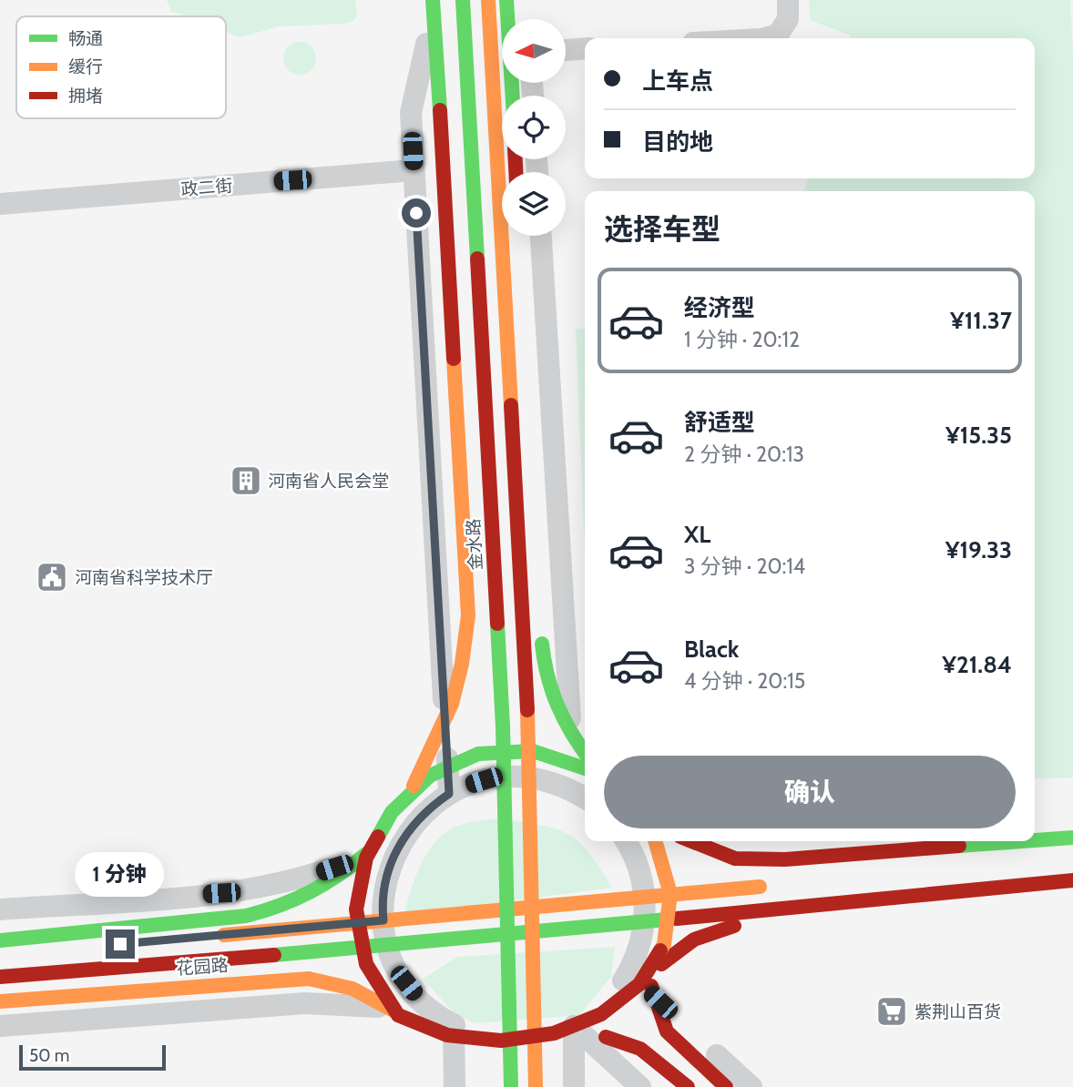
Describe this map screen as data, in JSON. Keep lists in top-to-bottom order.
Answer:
{
  "streets": {
    "main road": ["金水路", "花园路"],
    "street": ["政二街"]
  },
  "places": {
    "building": ["河南省人民会堂"],
    "public building": ["河南省科学技术厅"],
    "supermarket": ["紫荆山百货"]
  },
  "legend": ["畅通", "缓行", "拥堵"],
  "scale_bar": "50 m",
  "north": "left",
  "page": {
    "banner": ["上车点", "目的地"],
    "heading": "选择车型",
    "list": [
      {
        "name": "经济型",
        "note": "1 分钟 · 20:12",
        "value": "¥11.37"
      },
      {
        "name": "舒适型",
        "note": "2 分钟 · 20:13",
        "value": "¥15.35"
      },
      {
        "name": "XL",
        "note": "3 分钟 · 20:14",
        "value": "¥19.33"
      },
      {
        "name": "Black",
        "note": "4 分钟 · 20:15",
        "value": "¥21.84"
      }
    ],
    "buttons": "确认",
    "bubble": "1 分钟",
    "scale": "50 m"
  }
}
